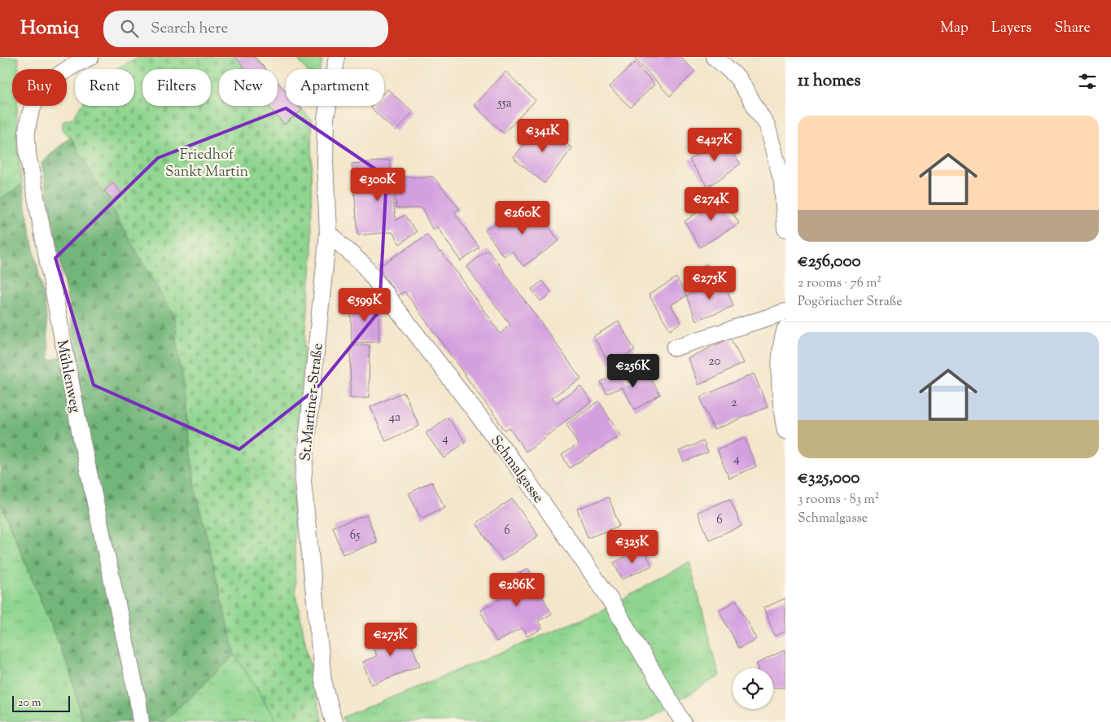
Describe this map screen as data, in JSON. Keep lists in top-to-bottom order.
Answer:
{
  "streets": {
    "street": ["Mühlenweg", "St.Martiner-Straße", "Schmalgasse"]
  },
  "crossings": [
    ["St.Martiner-Straße", "Schmalgasse"]
  ],
  "parks": ["Friedhof Sankt Martin"],
  "house_numbers": [
    "55a",
    "20",
    "2",
    "4a",
    "4",
    "4",
    "6",
    "6",
    "65"
  ],
  "scale_bar": "20 m",
  "page": {
    "header": "Homiq",
    "search": "Search here",
    "nav": ["Map", "Layers", "Share"],
    "heading": "11 homes",
    "chip": [
      "Buy",
      "Rent",
      "Filters",
      "New",
      "Apartment"
    ],
    "list": [
      {
        "name": "€256,000",
        "note": "2 rooms · 76 m² · Pogöriacher Straße"
      },
      {
        "name": "€325,000",
        "note": "3 rooms · 83 m² · Schmalgasse"
      }
    ],
    "price": [
      "€341K",
      "€427K",
      "€300K",
      "€274K",
      "€260K",
      "€275K",
      "€599K",
      "€256K",
      "€325K",
      "€286K",
      "€275K"
    ],
    "scale": "20 m"
  }
}
